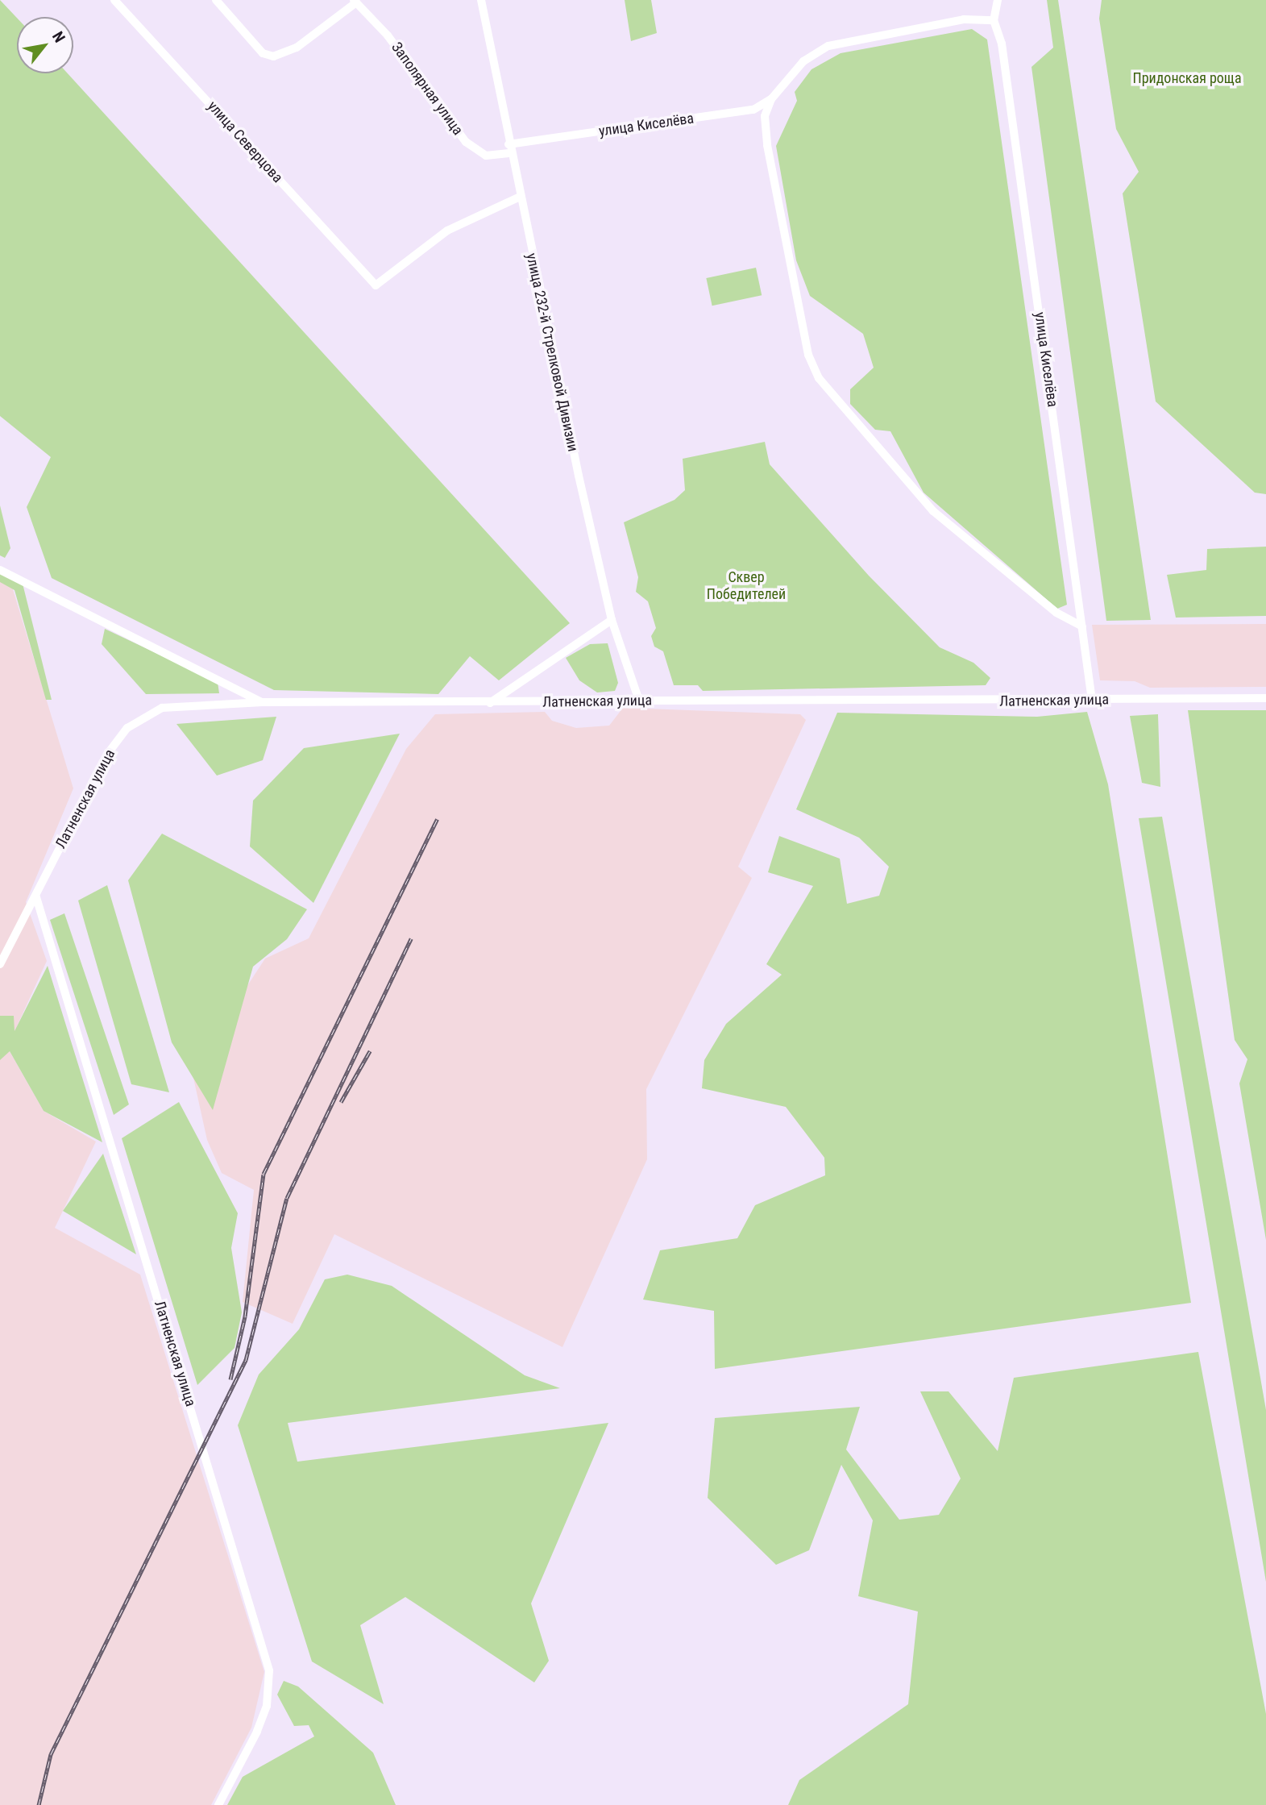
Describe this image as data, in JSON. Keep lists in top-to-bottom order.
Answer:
{
  "streets": {
    "street": [
      "Заполярная улица",
      "улица Киселёва",
      "улица Северцова",
      "улица 232-й Стрелковой Дивизии",
      "Латненская улица"
    ]
  },
  "crossings": [
    ["Заполярная улица", "улица Киселёва"],
    ["Заполярная улица", "улица 232-й Стрелковой Дивизии"],
    ["улица Киселёва", "улица 232-й Стрелковой Дивизии"],
    ["улица Киселёва", "Латненская улица"],
    ["улица Северцова", "улица 232-й Стрелковой Дивизии"],
    ["улица 232-й Стрелковой Дивизии", "Латненская улица"]
  ],
  "parks": ["Придонская роща", "Сквер Победителей"],
  "north": "top right"
}
